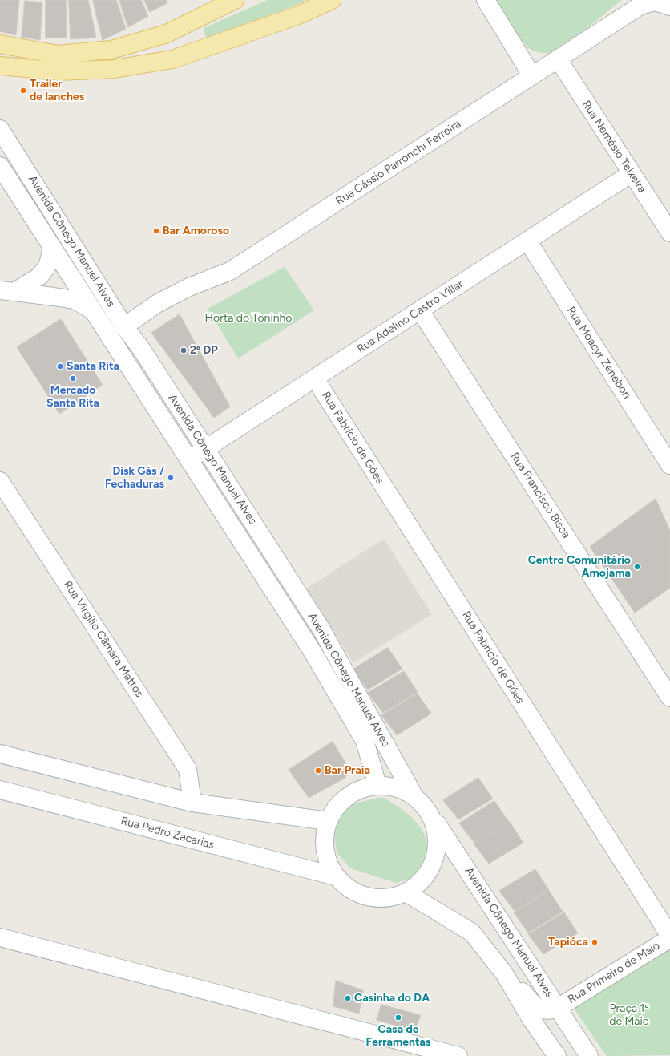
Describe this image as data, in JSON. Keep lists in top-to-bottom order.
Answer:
{
  "streets": {
    "street": [
      "Rua Nemésio Teixeira",
      "Rua Cássio Parronchi Ferreira",
      "Avenida Cônego Manuel Alves",
      "Rua Adelino Castro Villar",
      "Rua Moacyr Zenebon",
      "Rua Fabrício de Góes",
      "Rua Francisco Bisca",
      "Rua Virgilio Câmara Mattos",
      "Rua Pedro Zacarias",
      "Rua Primeiro de Maio"
    ]
  },
  "crossings": [
    ["Rua Nemésio Teixeira", "Rua Cássio Parronchi Ferreira"],
    ["Rua Nemésio Teixeira", "Rua Adelino Castro Villar"],
    ["Rua Cássio Parronchi Ferreira", "Avenida Cônego Manuel Alves"],
    ["Avenida Cônego Manuel Alves", "Rua Adelino Castro Villar"],
    ["Avenida Cônego Manuel Alves", "Rua Pedro Zacarias"],
    ["Avenida Cônego Manuel Alves", "Rua Primeiro de Maio"],
    ["Rua Adelino Castro Villar", "Rua Moacyr Zenebon"],
    ["Rua Adelino Castro Villar", "Rua Fabrício de Góes"],
    ["Rua Adelino Castro Villar", "Rua Francisco Bisca"],
    ["Rua Fabrício de Góes", "Rua Primeiro de Maio"]
  ],
  "parks": ["Horta do Toninho", "Praça 1º de Maio"],
  "places": [
    "Trailer de lanches",
    "Bar Amoroso",
    "2º DP",
    "Santa Rita",
    "Mercado Santa Rita",
    "Disk Gás / Fechaduras",
    "Centro Comunitário Amojama",
    "Bar Praia",
    "Tapióca",
    "Casinha do DA",
    "Casa de Ferramentas"
  ]
}
